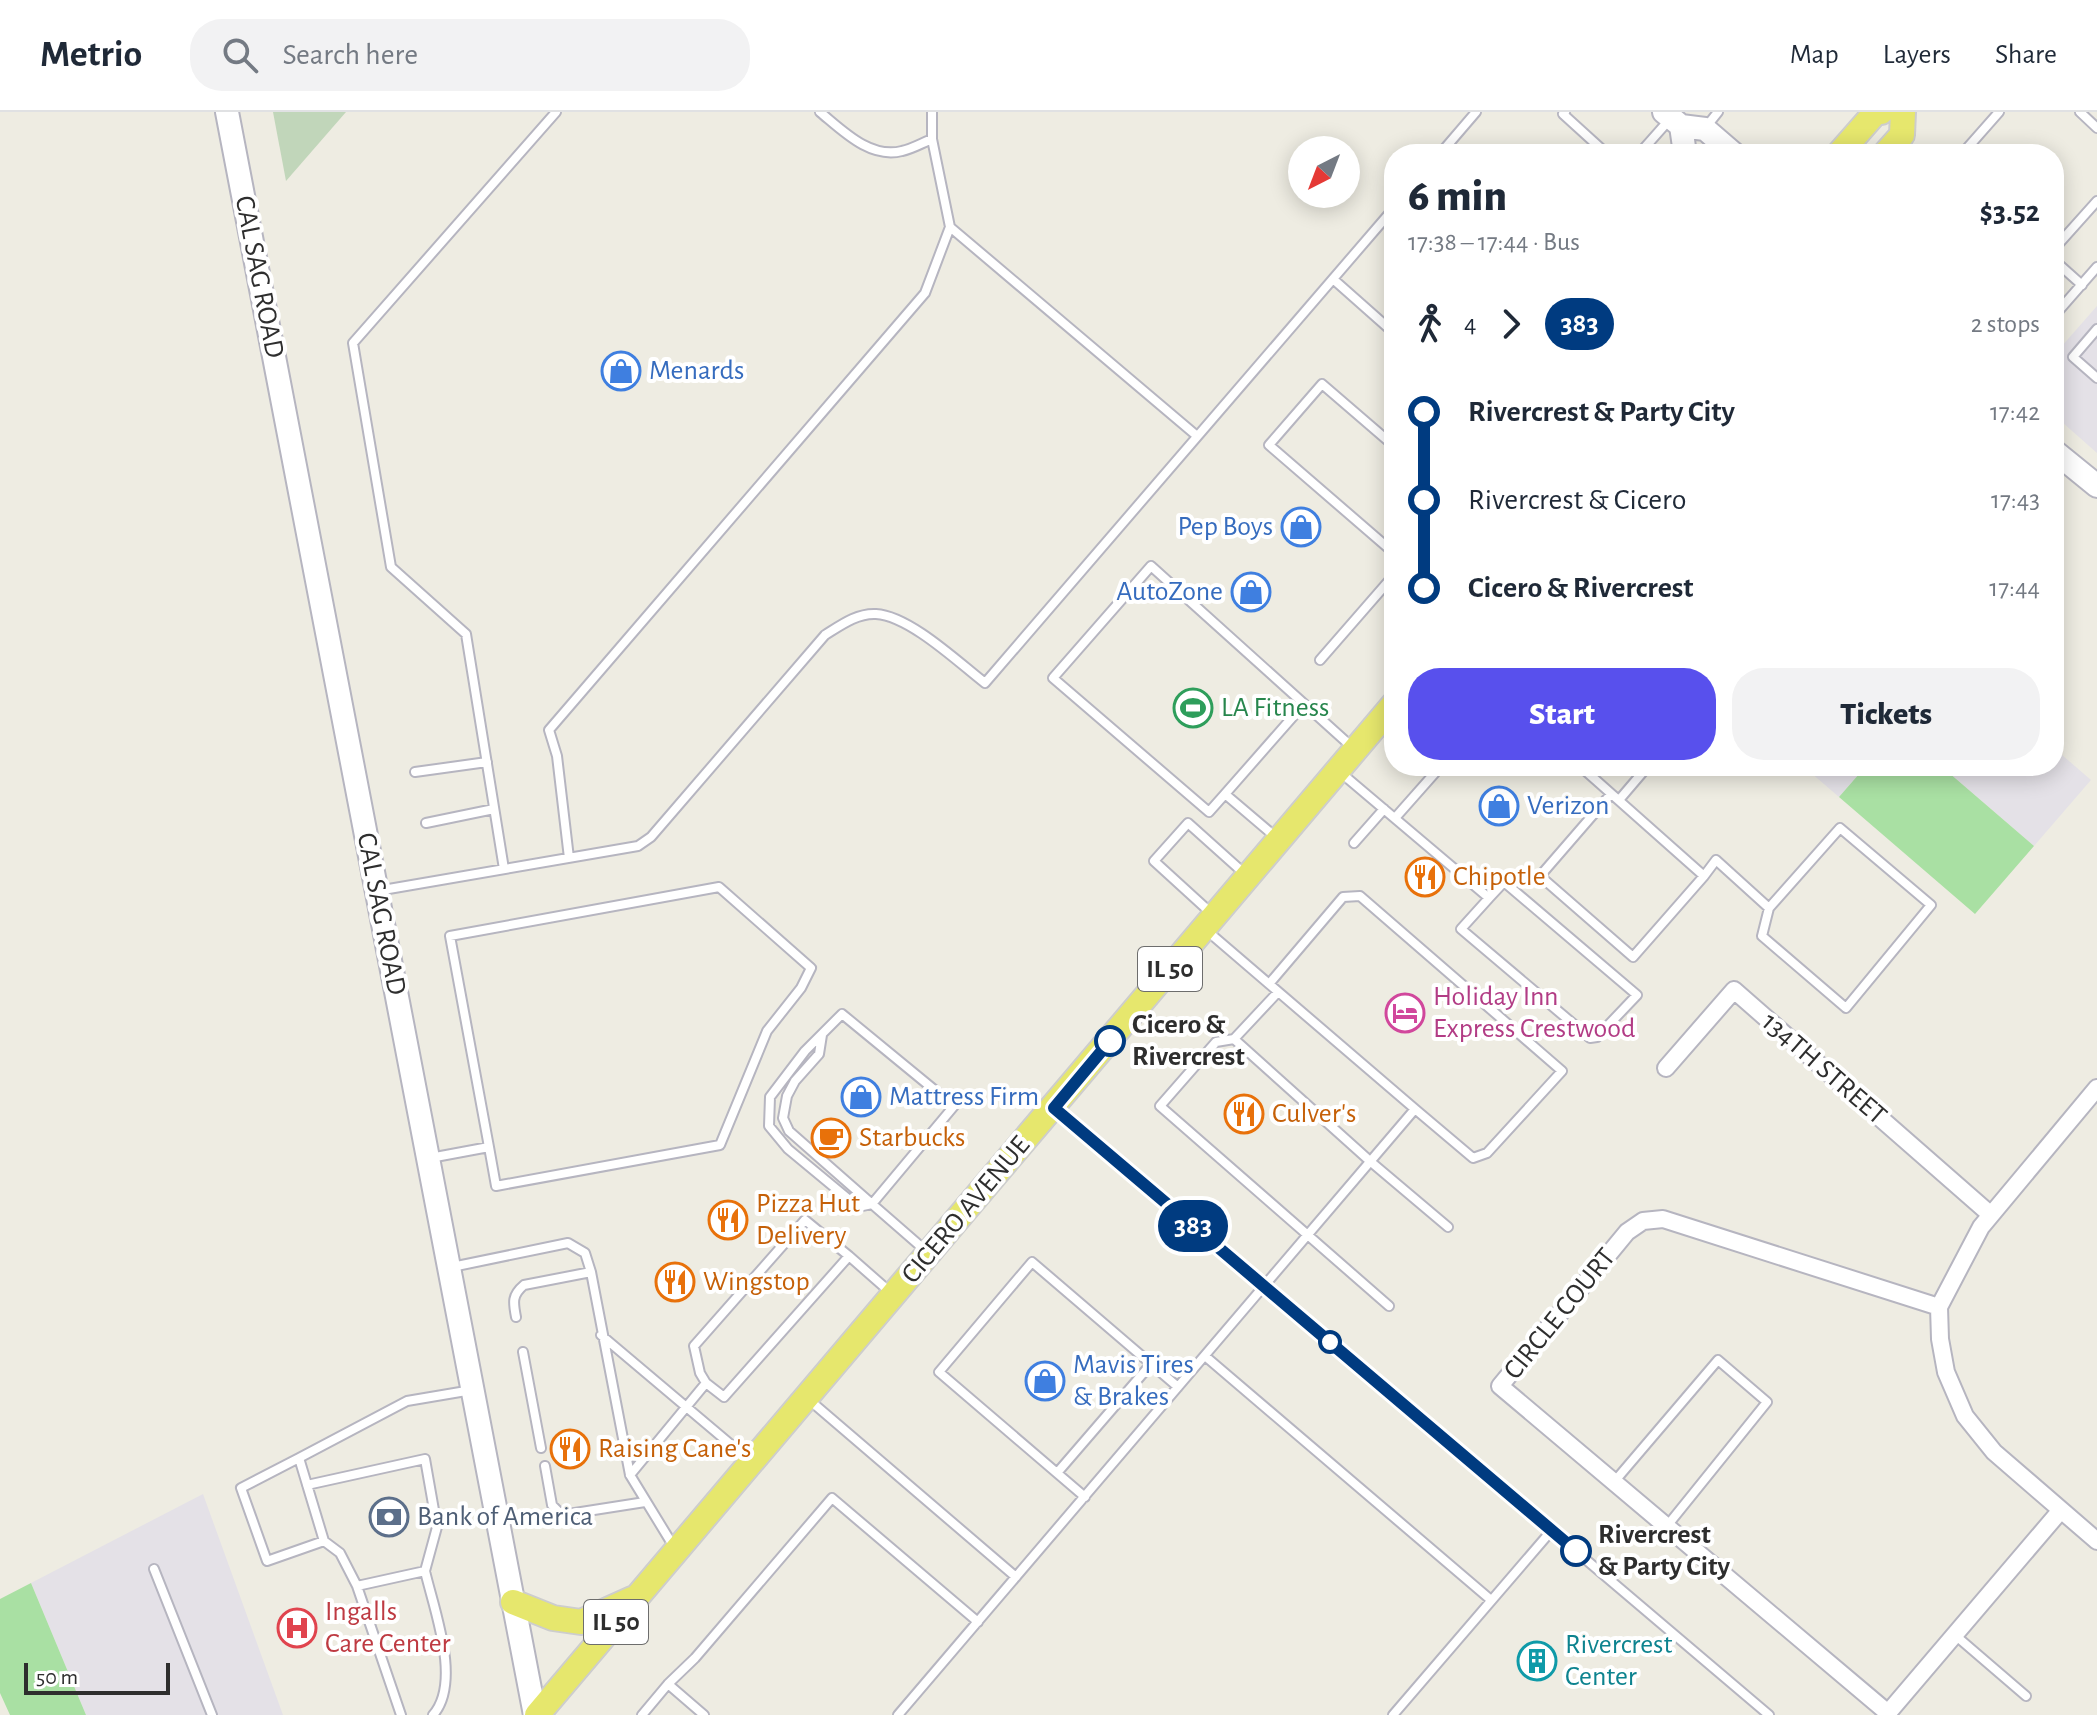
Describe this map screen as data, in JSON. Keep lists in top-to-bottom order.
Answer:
{
  "streets": {
    "main road": ["IL 50", "CICERO AVENUE"],
    "street": ["CAL SAG ROAD", "134TH STREET", "CIRCLE COURT"]
  },
  "crossings": [
    ["CAL SAG ROAD", "CICERO AVENUE"]
  ],
  "places": {
    "shop": [
      "Menards",
      "Pep Boys",
      "AutoZone",
      "Verizon",
      "Mattress Firm",
      "Mavis Tires & Brakes"
    ],
    "sports": ["LA Fitness"],
    "restaurant": [
      "Chipotle",
      "Culver's",
      "Pizza Hut Delivery",
      "Wingstop",
      "Raising Cane's"
    ],
    "hotel": ["Holiday Inn Express Crestwood"],
    "other": ["Cicero & Rivercrest", "Rivercrest & Party City"],
    "cafe": ["Starbucks"],
    "bank": ["Bank of America"],
    "hospital": ["Ingalls Care Center"],
    "building": ["Rivercrest Center"]
  },
  "lines": ["bus line 383"],
  "scale_bar": "50 m",
  "north": "bottom left",
  "page": {
    "header": "Metrio",
    "search": "Search here",
    "nav": ["Map", "Layers", "Share"],
    "on_map": "383",
    "heading": ["6 min", "17:38 – 17:44 · Bus", "$3.52"],
    "legs": ["4", "383", "2 stops"],
    "list": [
      {
        "name": "Rivercrest & Party City",
        "value": "17:42"
      },
      {
        "name": "Rivercrest & Cicero",
        "value": "17:43"
      },
      {
        "name": "Cicero & Rivercrest",
        "value": "17:44"
      }
    ],
    "buttons": ["Start", "Tickets"],
    "scale": "50 m"
  }
}
